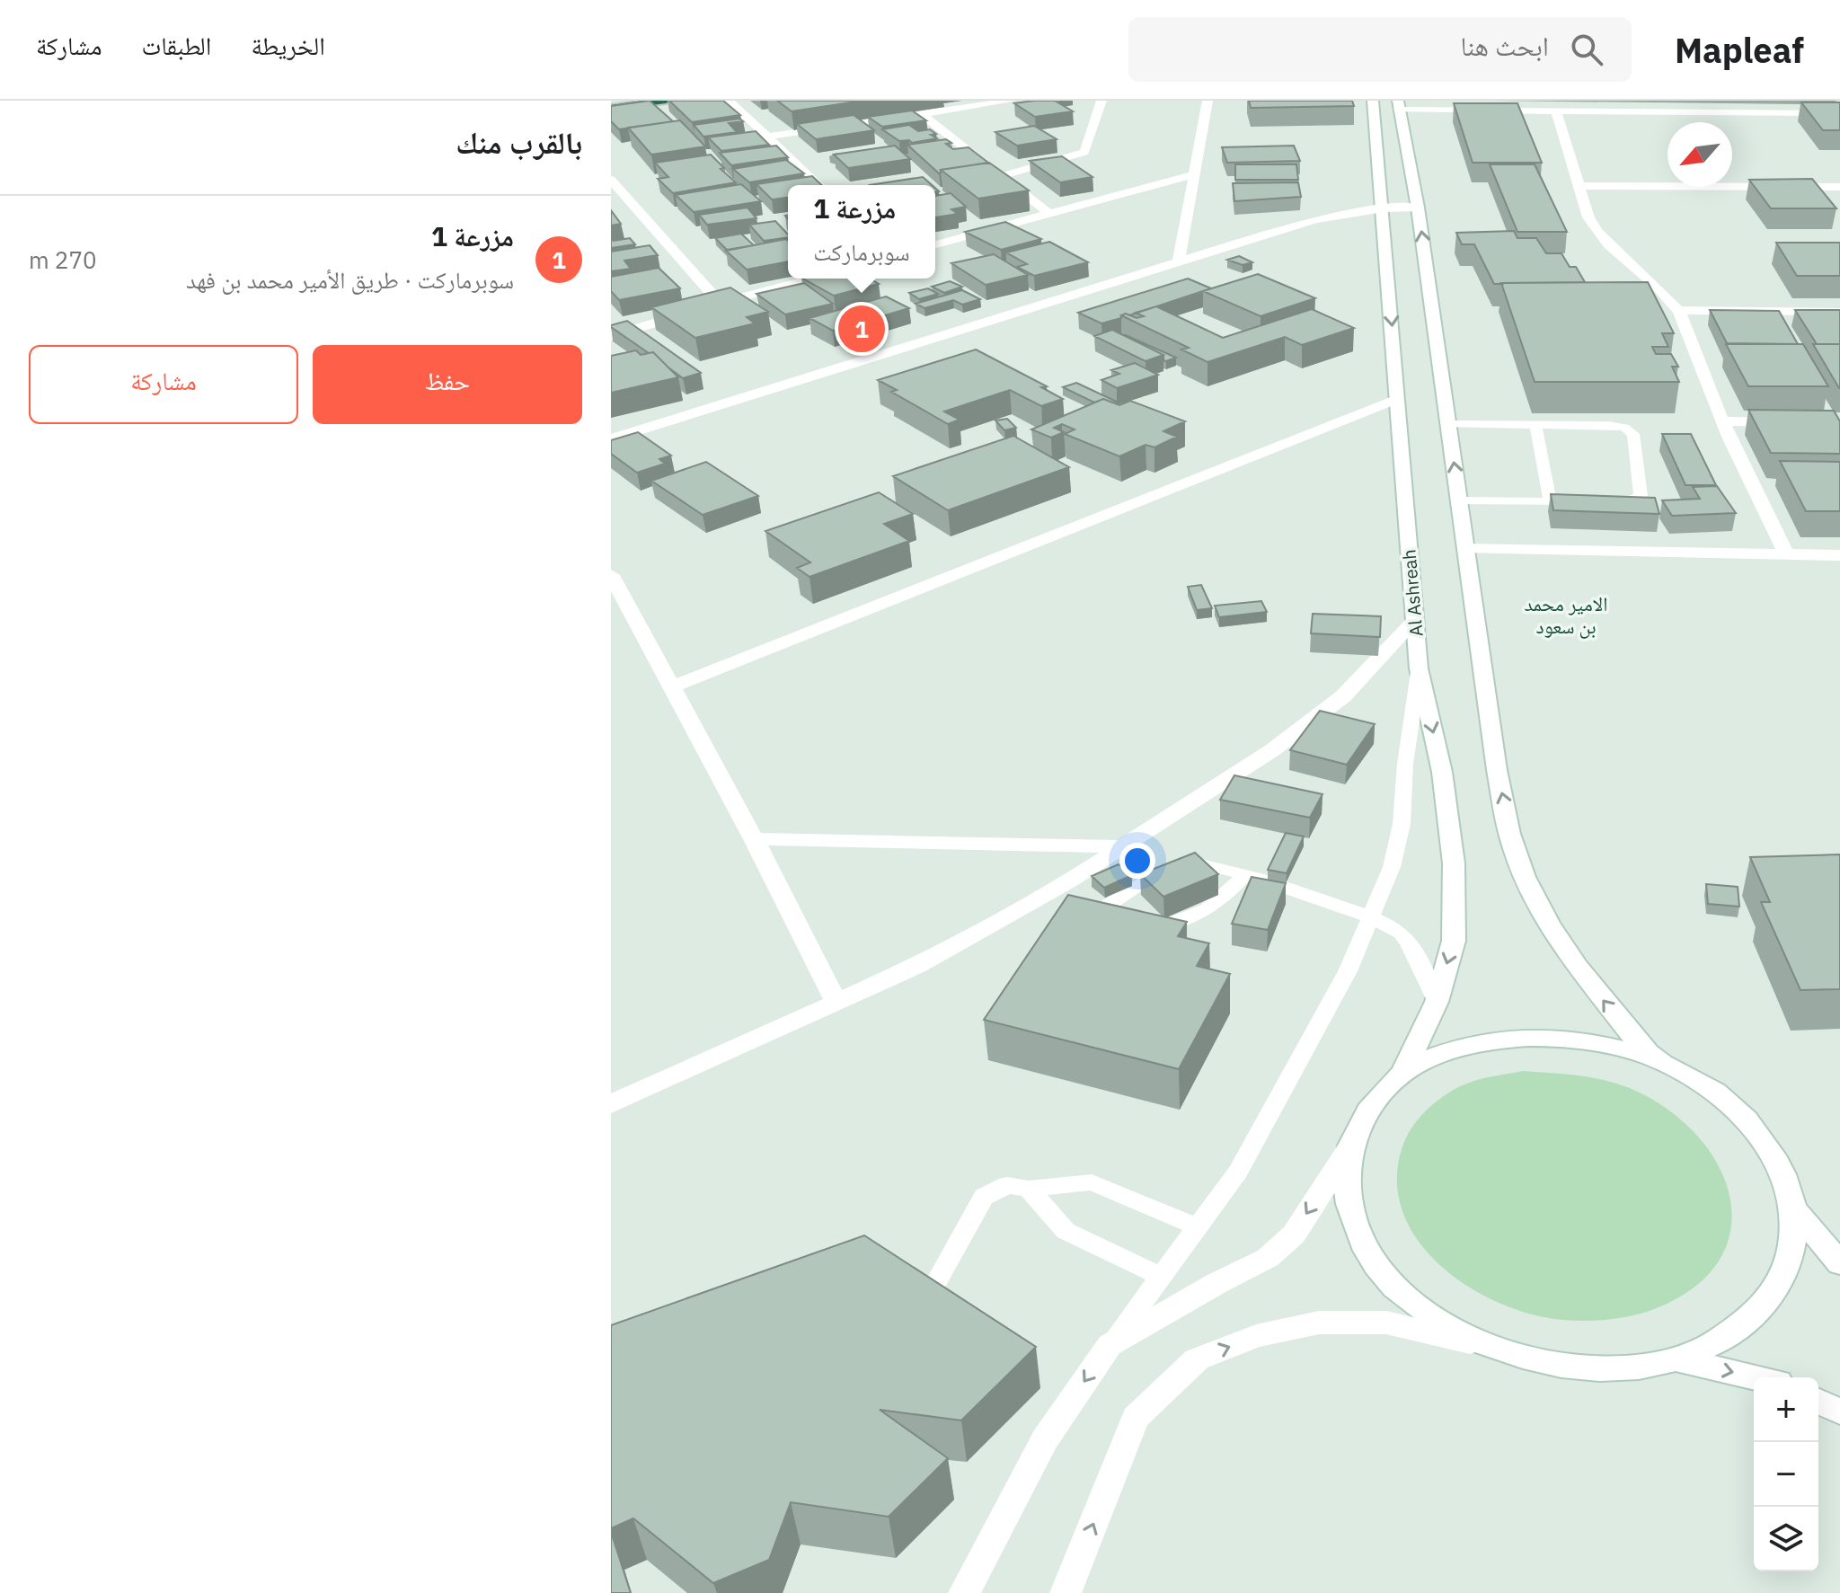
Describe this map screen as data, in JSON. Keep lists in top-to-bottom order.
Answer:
{
  "streets": {
    "street": ["Al Ashreah"]
  },
  "districts": ["الامير محمد بن سعود"],
  "north": "bottom left",
  "page": {
    "header": "Mapleaf",
    "search": "ابحث هنا",
    "nav": ["الخريطة", "الطبقات", "مشاركة"],
    "heading": "بالقرب منك",
    "popup": ["مزرعة 1", "سوبرماركت"],
    "list": [
      {
        "mark": "1",
        "name": "مزرعة 1",
        "note": "سوبرماركت · طريق الأمير محمد بن فهد",
        "value": "270 m"
      }
    ],
    "pins": "1",
    "buttons": ["حفظ", "مشاركة"],
    "map_buttons": ["+", "−"]
  }
}
